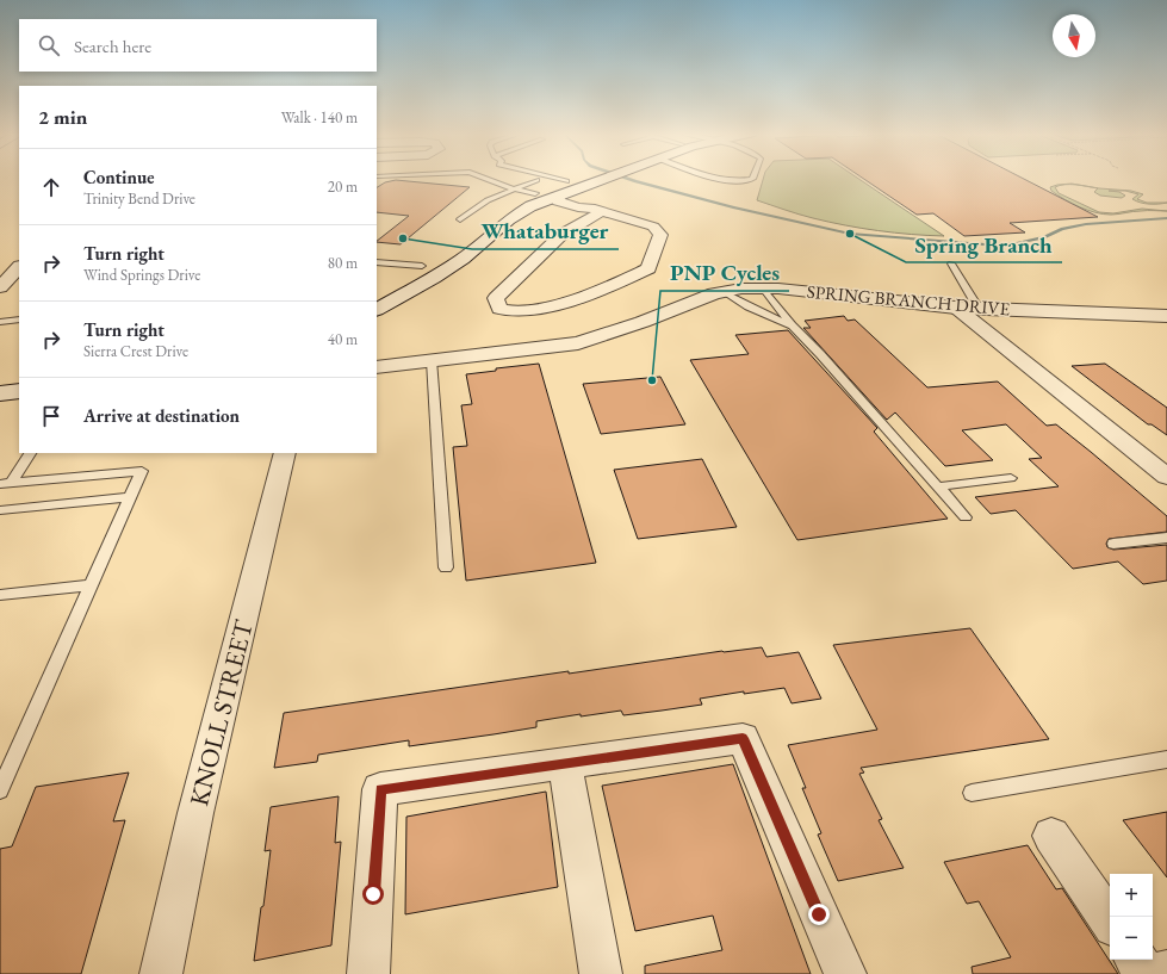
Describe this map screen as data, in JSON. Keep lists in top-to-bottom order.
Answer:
{
  "streets": {
    "main road": ["SPRING BRANCH DRIVE"],
    "street": ["KNOLL STREET"]
  },
  "places": ["Spring Branch", "Whataburger", "PNP Cycles"],
  "north": "bottom",
  "page": {
    "search": "Search here",
    "heading": ["2 min", "Walk · 140 m"],
    "list": [
      ["Continue", "Trinity Bend Drive", "20 m"],
      ["Turn right", "Wind Springs Drive", "80 m"],
      ["Turn right", "Sierra Crest Drive", "40 m"],
      "Arrive at destination"
    ],
    "map_buttons": ["+", "−"]
  }
}
